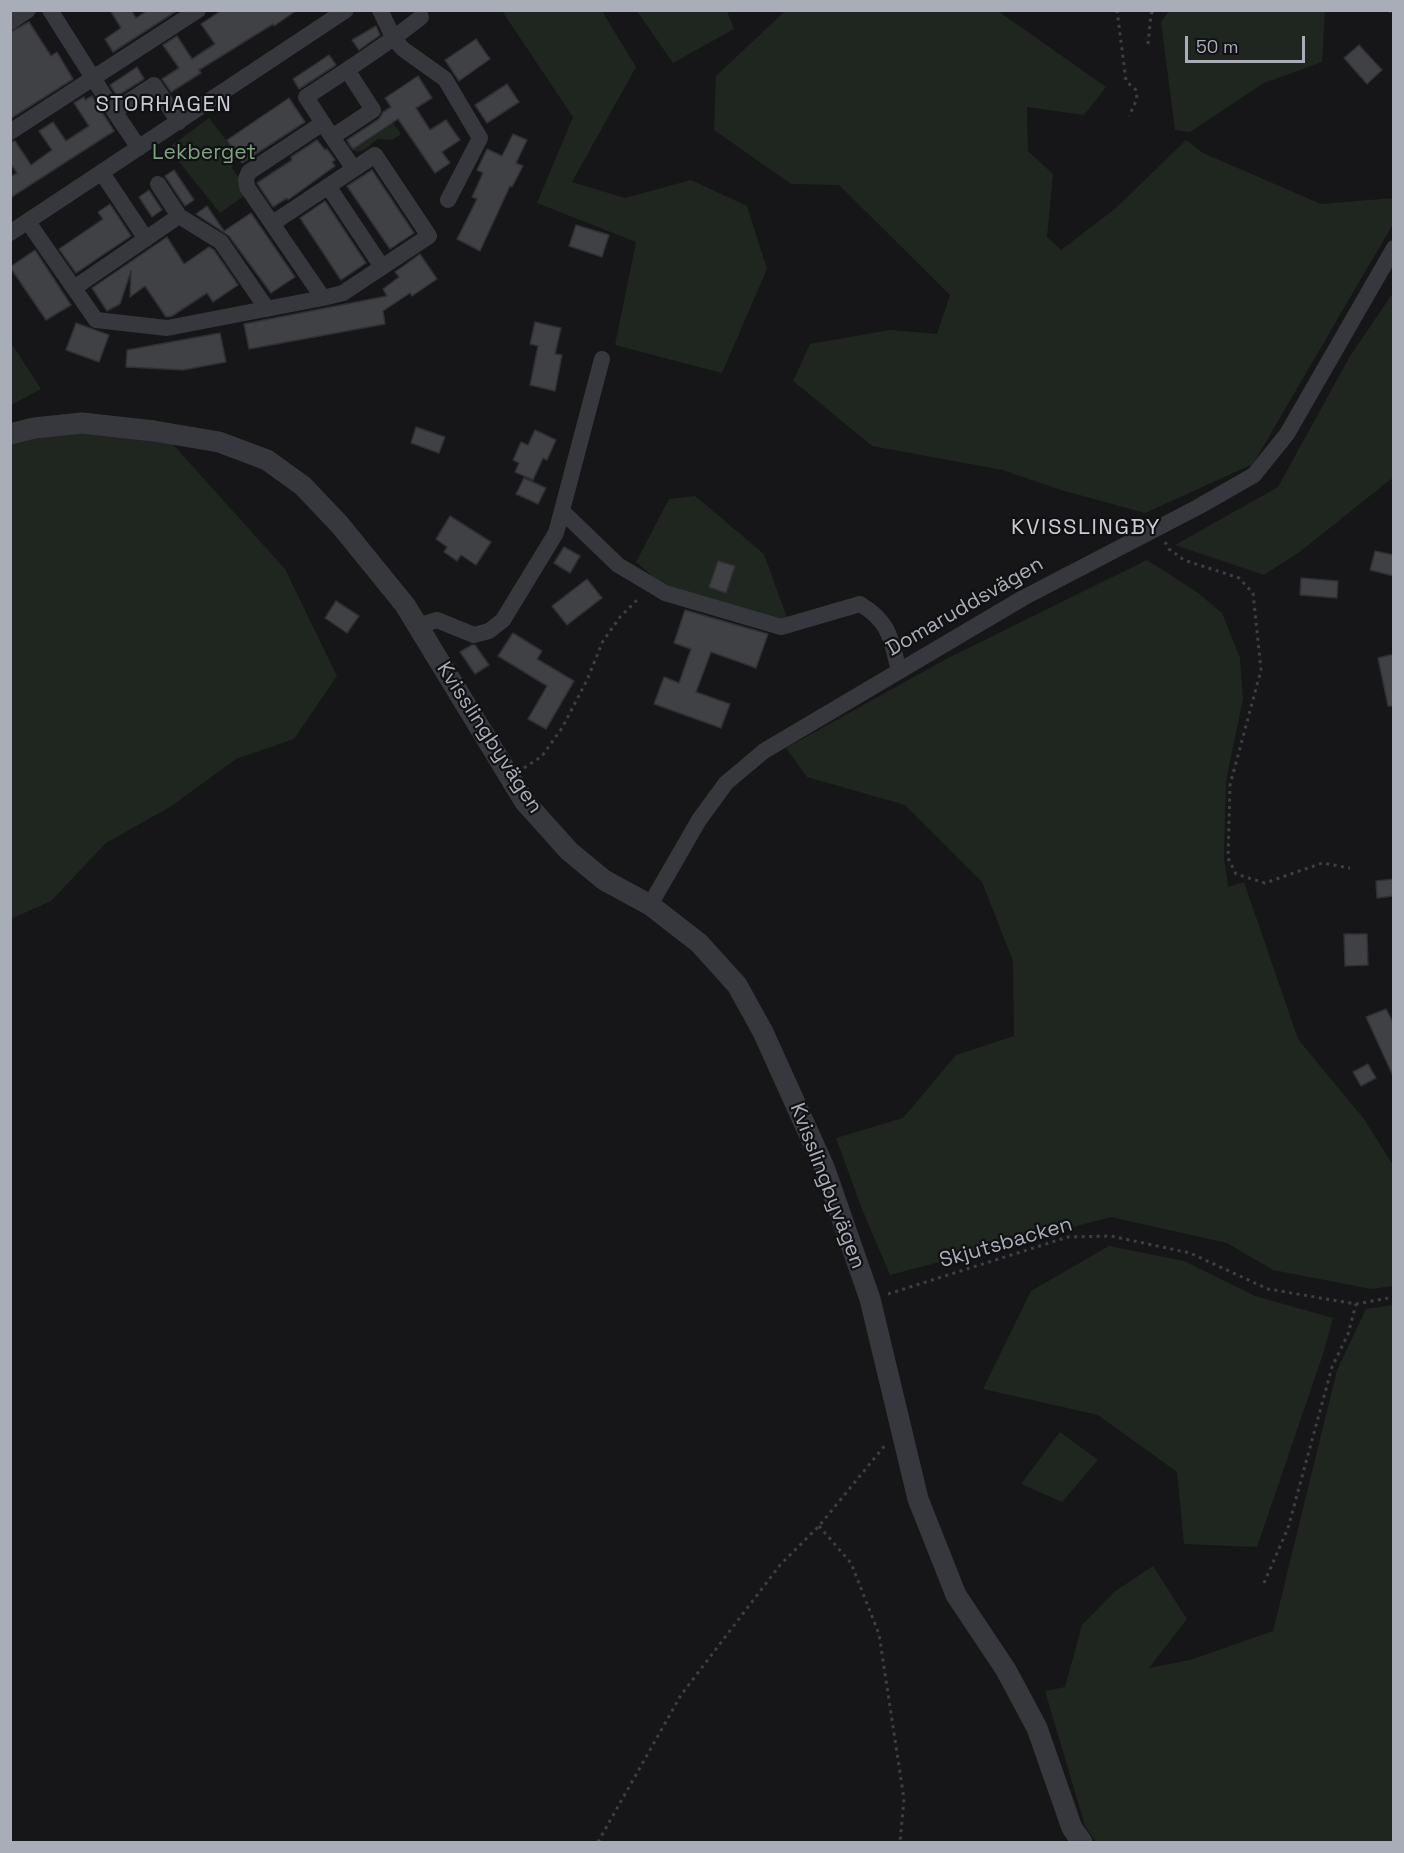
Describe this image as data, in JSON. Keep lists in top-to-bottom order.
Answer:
{
  "streets": {
    "street": ["Domaruddsvägen", "Kvisslingbyvägen"],
    "path": ["Skjutsbacken"]
  },
  "crossings": [
    ["Domaruddsvägen", "Kvisslingbyvägen"],
    ["Kvisslingbyvägen", "Skjutsbacken"]
  ],
  "districts": ["STORHAGEN", "KVISSLINGBY"],
  "parks": ["Lekberget"],
  "scale_bar": "50 m"
}
